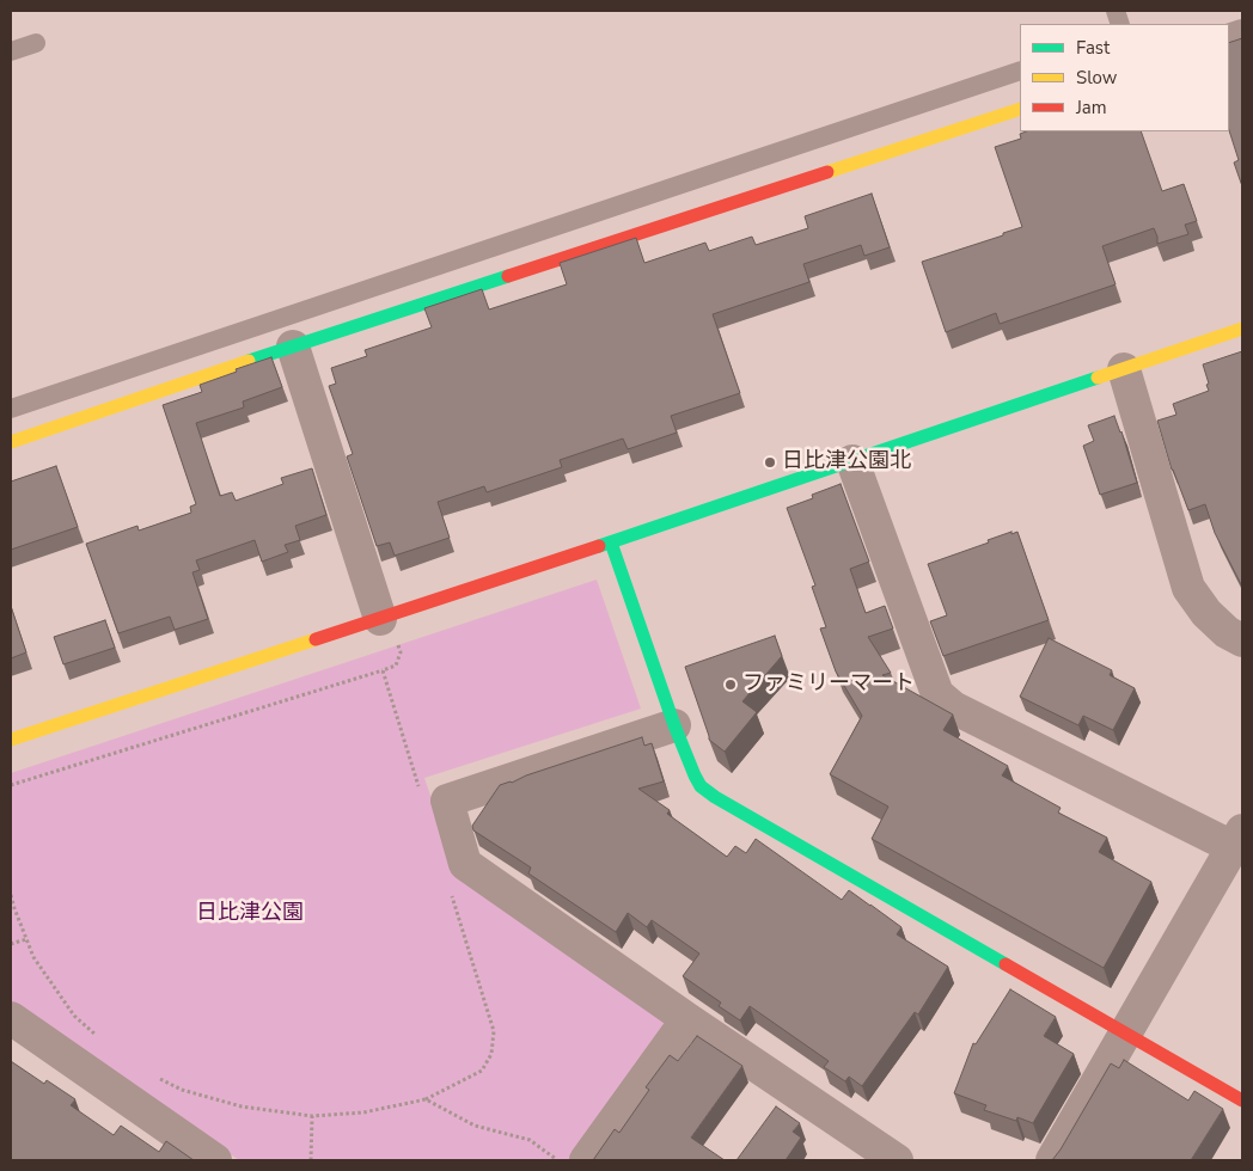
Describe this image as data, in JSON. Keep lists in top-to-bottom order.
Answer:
{
  "parks": ["日比津公園"],
  "places": ["日比津公園北", "ファミリーマート"],
  "legend": ["Fast", "Slow", "Jam"]
}
